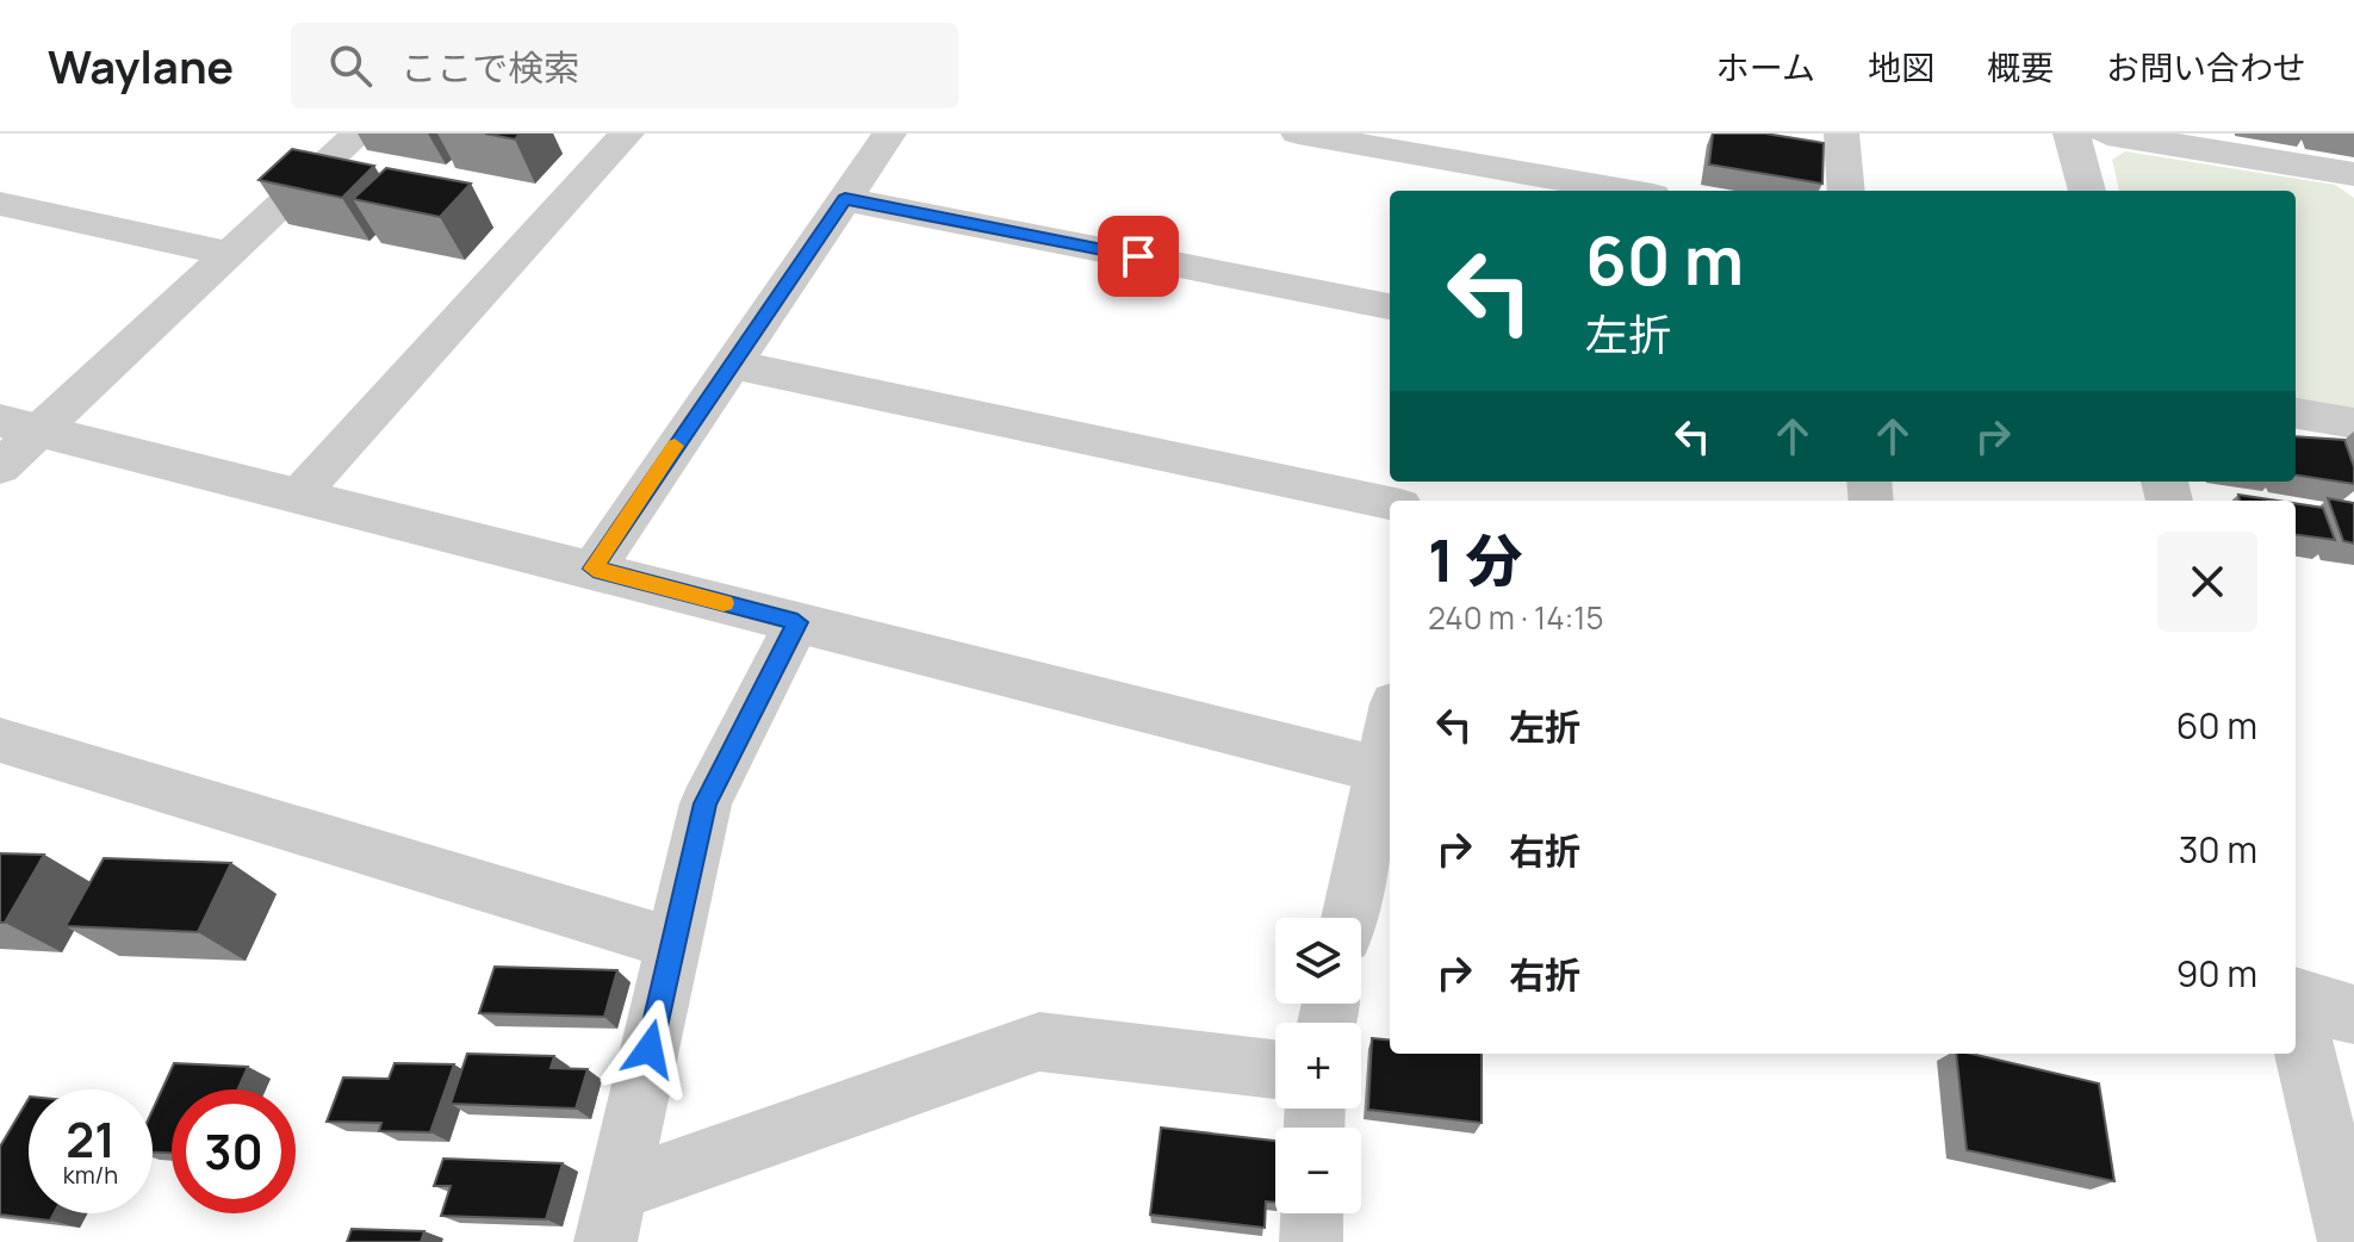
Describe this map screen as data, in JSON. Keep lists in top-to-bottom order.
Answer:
{
  "page": {
    "header": "Waylane",
    "search": "ここで検索",
    "nav": [
      "ホーム",
      "地図",
      "概要",
      "お問い合わせ"
    ],
    "turn": ["60 m", "左折"],
    "heading": ["1 分", "240 m · 14:15"],
    "list": [
      {
        "name": "左折",
        "value": "60 m"
      },
      {
        "name": "右折",
        "value": "30 m"
      },
      {
        "name": "右折",
        "value": "90 m"
      }
    ],
    "map_buttons": ["+", "−"],
    "speed": "21 km/h",
    "limit": "30"
  }
}
